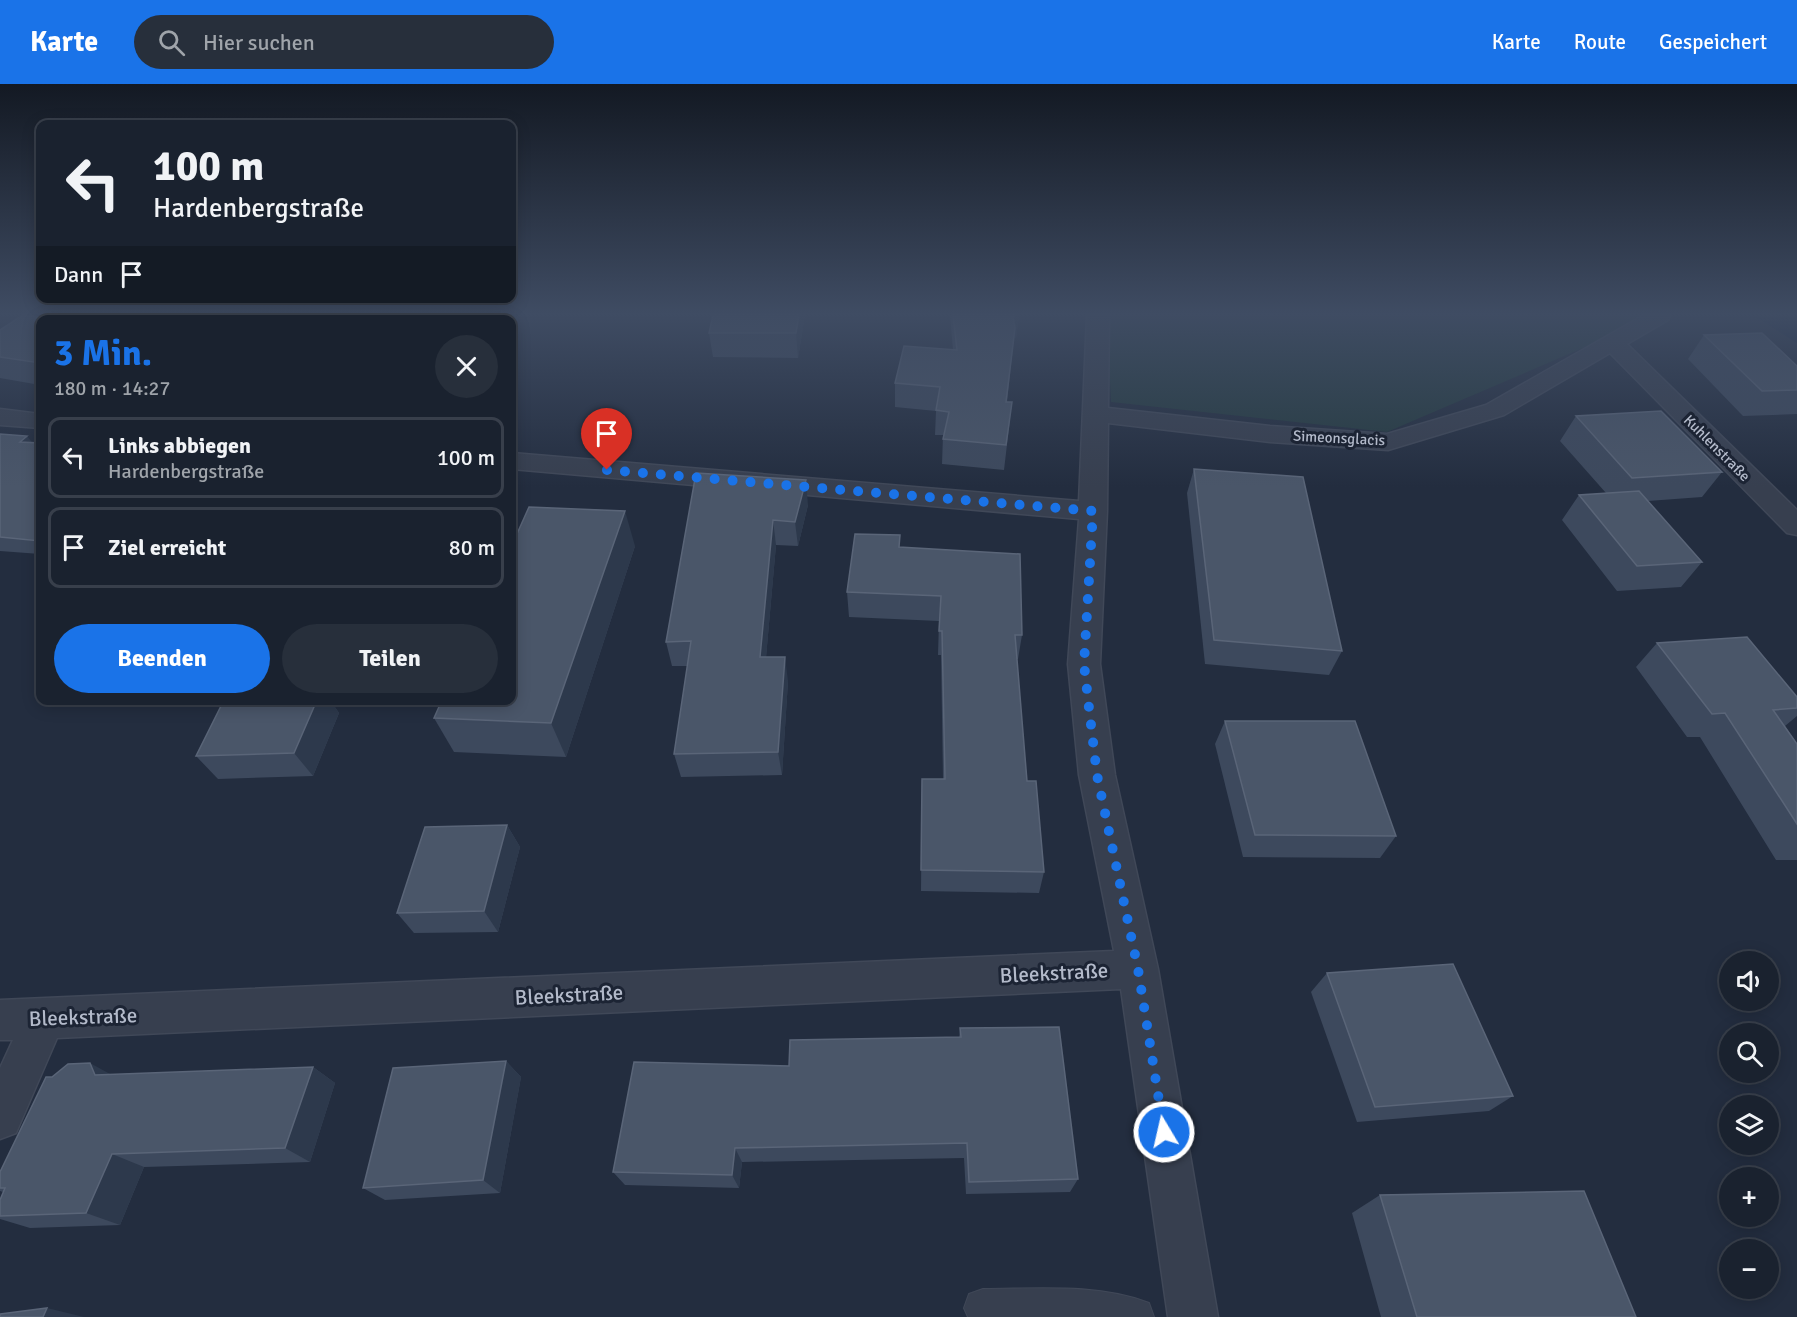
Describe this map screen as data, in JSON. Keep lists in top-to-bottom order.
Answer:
{
  "streets": {
    "street": ["Simeonsglacis", "Kuhlenstraße", "Bleekstraße"]
  },
  "page": {
    "header": "Karte",
    "search": "Hier suchen",
    "nav": ["Karte", "Route", "Gespeichert"],
    "turn": ["100 m", "Hardenbergstraße"],
    "then": "Dann",
    "heading": ["3 Min.", "180 m · 14:27"],
    "list": [
      {
        "name": "Links abbiegen",
        "note": "Hardenbergstraße",
        "value": "100 m"
      },
      {
        "name": "Ziel erreicht",
        "value": "80 m"
      }
    ],
    "buttons": ["Beenden", "Teilen"],
    "map_buttons": ["+", "−"]
  }
}
